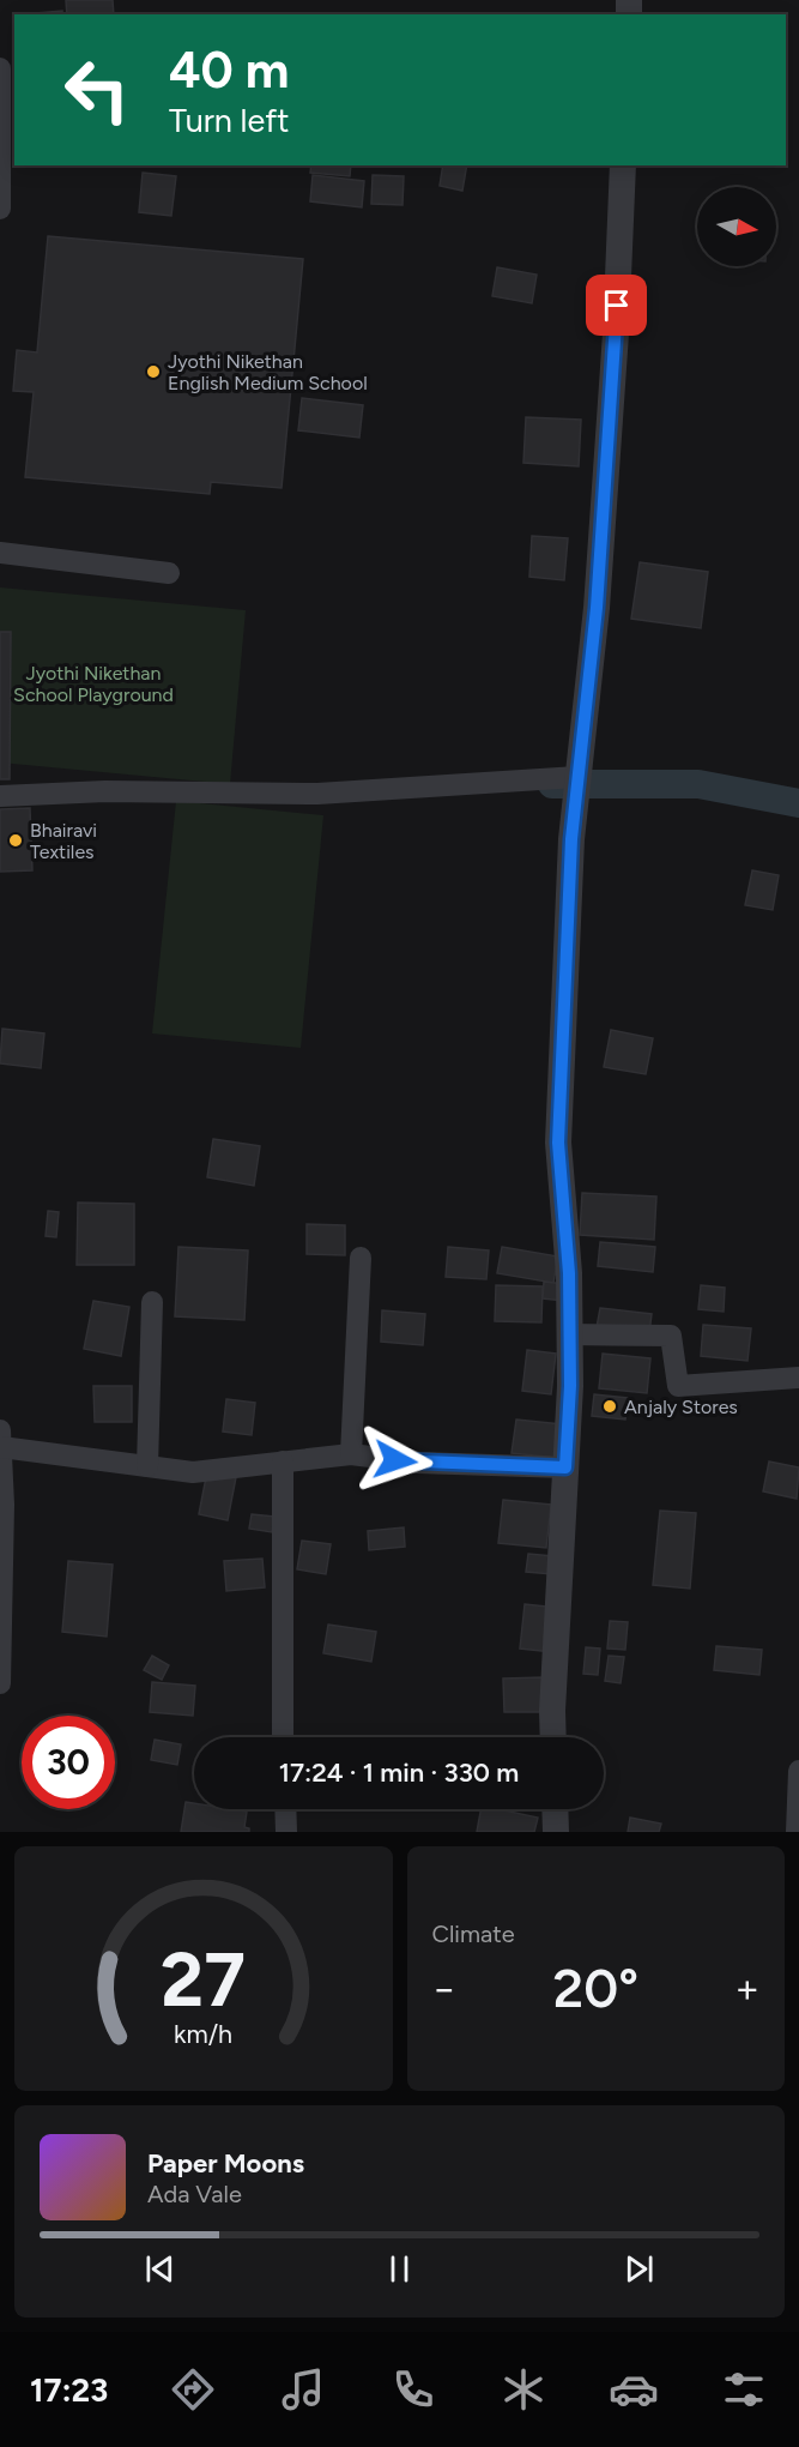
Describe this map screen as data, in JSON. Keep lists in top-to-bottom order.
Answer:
{
  "parks": ["Jyothi Nikethan School Playground"],
  "places": ["Jyothi Nikethan English Medium School", "Bhairavi Textiles", "Anjaly Stores"],
  "north": "right",
  "page": {
    "turn": ["40 m", "Turn left"],
    "limit": "30",
    "trip": "17:24 · 1 min · 330 m",
    "tile": "Climate",
    "heat": ["−", "20°", "+"],
    "song": ["Paper Moons", "Ada Vale"],
    "tabs": "17:23",
    "gauge": ["27", "km/h"]
  }
}
